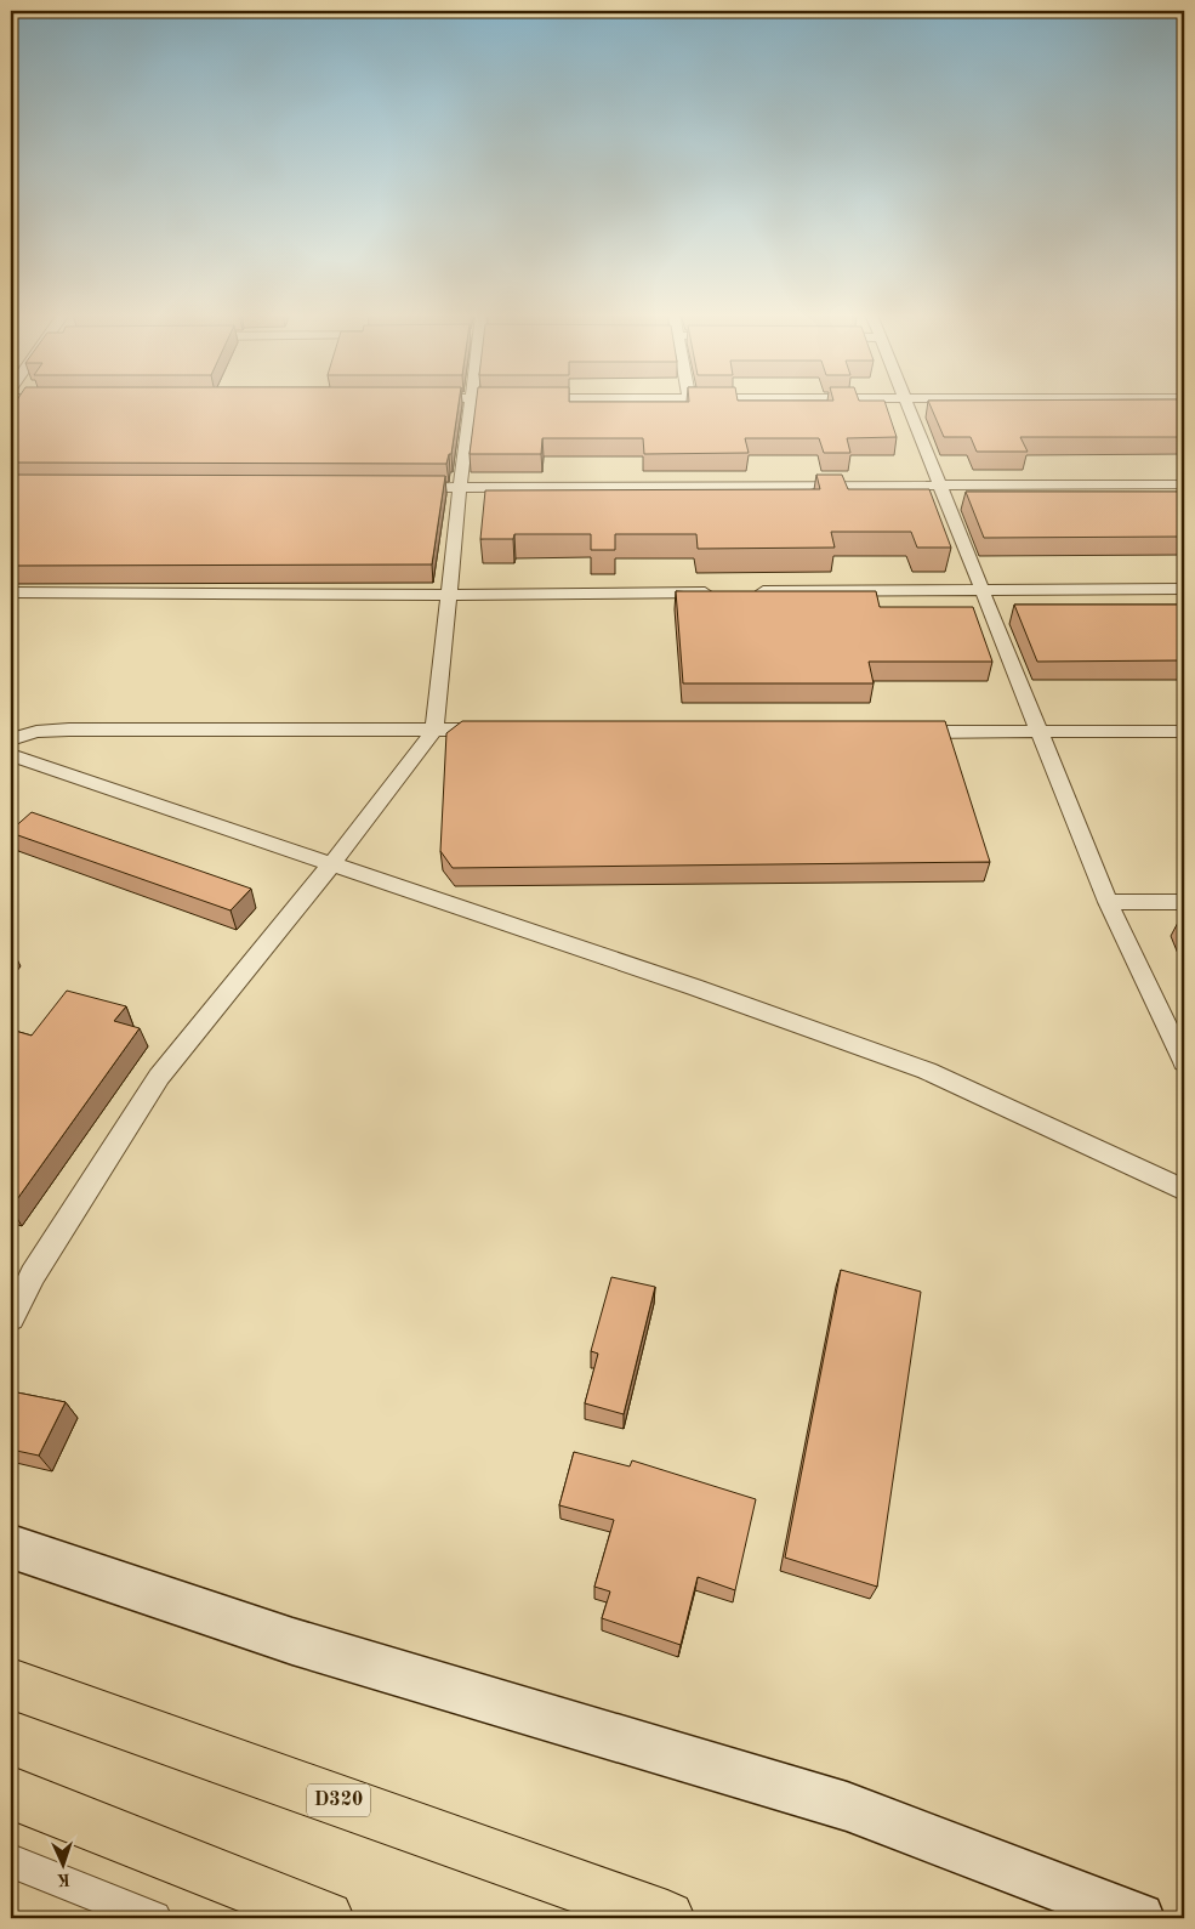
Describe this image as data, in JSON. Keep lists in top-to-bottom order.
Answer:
{
  "streets": {
    "highway": ["D320"]
  },
  "north": "bottom"
}
